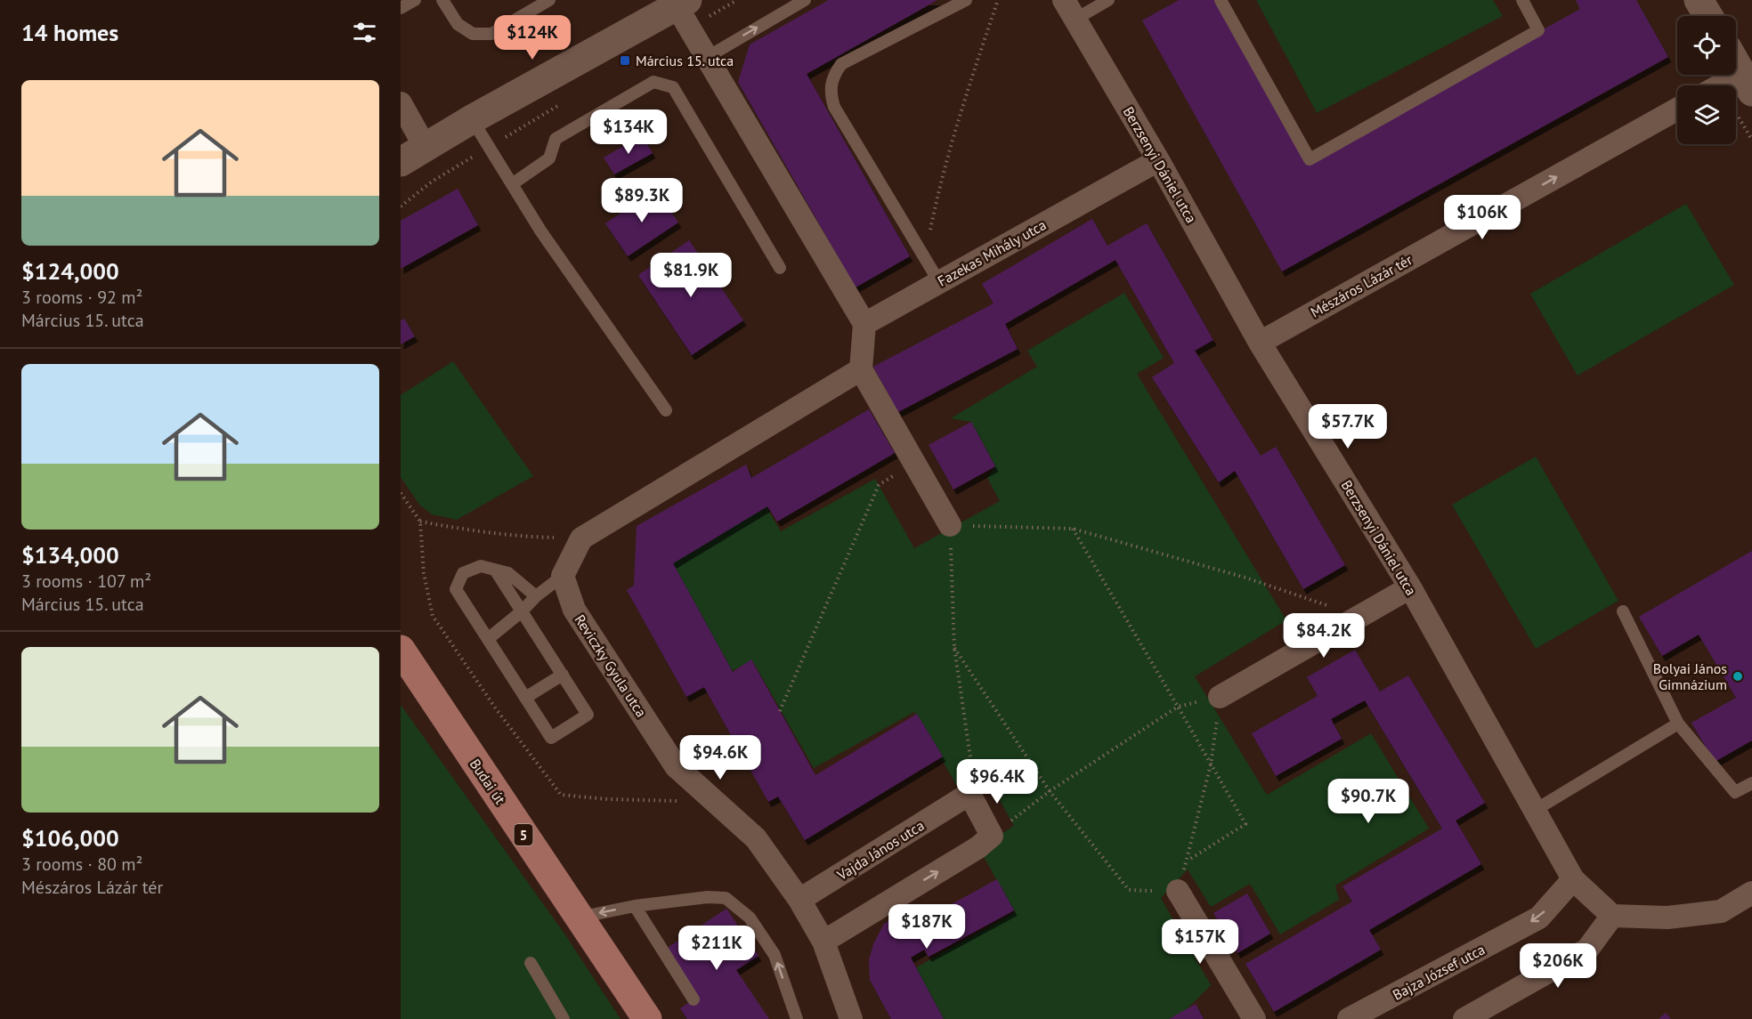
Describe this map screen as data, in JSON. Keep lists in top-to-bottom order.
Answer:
{
  "streets": {
    "main road": ["Budai út", "5"],
    "street": [
      "Berzsenyi Dániel utca",
      "Fazekas Mihály utca",
      "Mészáros Lázár tér",
      "Reviczky Gyula utca",
      "Vajda János utca",
      "Bajza József utca"
    ]
  },
  "crossings": [
    ["Berzsenyi Dániel utca", "Fazekas Mihály utca"],
    ["Berzsenyi Dániel utca", "Mészáros Lázár tér"],
    ["Berzsenyi Dániel utca", "Bajza József utca"],
    ["Reviczky Gyula utca", "Vajda János utca"]
  ],
  "one_way": ["Mészáros Lázár tér"],
  "places": {
    "transit": ["Március 15. utca"],
    "other": ["Bolyai János Gimnázium"]
  },
  "page": {
    "heading": "14 homes",
    "price": [
      "$124K",
      "$134K",
      "$89.3K",
      "$106K",
      "$81.9K",
      "$57.7K",
      "$84.2K",
      "$94.6K",
      "$96.4K",
      "$90.7K",
      "$187K",
      "$157K",
      "$211K",
      "$206K"
    ],
    "list": [
      {
        "name": "$124,000",
        "note": "3 rooms · 92 m² · Március 15. utca"
      },
      {
        "name": "$134,000",
        "note": "3 rooms · 107 m² · Március 15. utca"
      },
      {
        "name": "$106,000",
        "note": "3 rooms · 80 m² · Mészáros Lázár tér"
      }
    ]
  }
}
